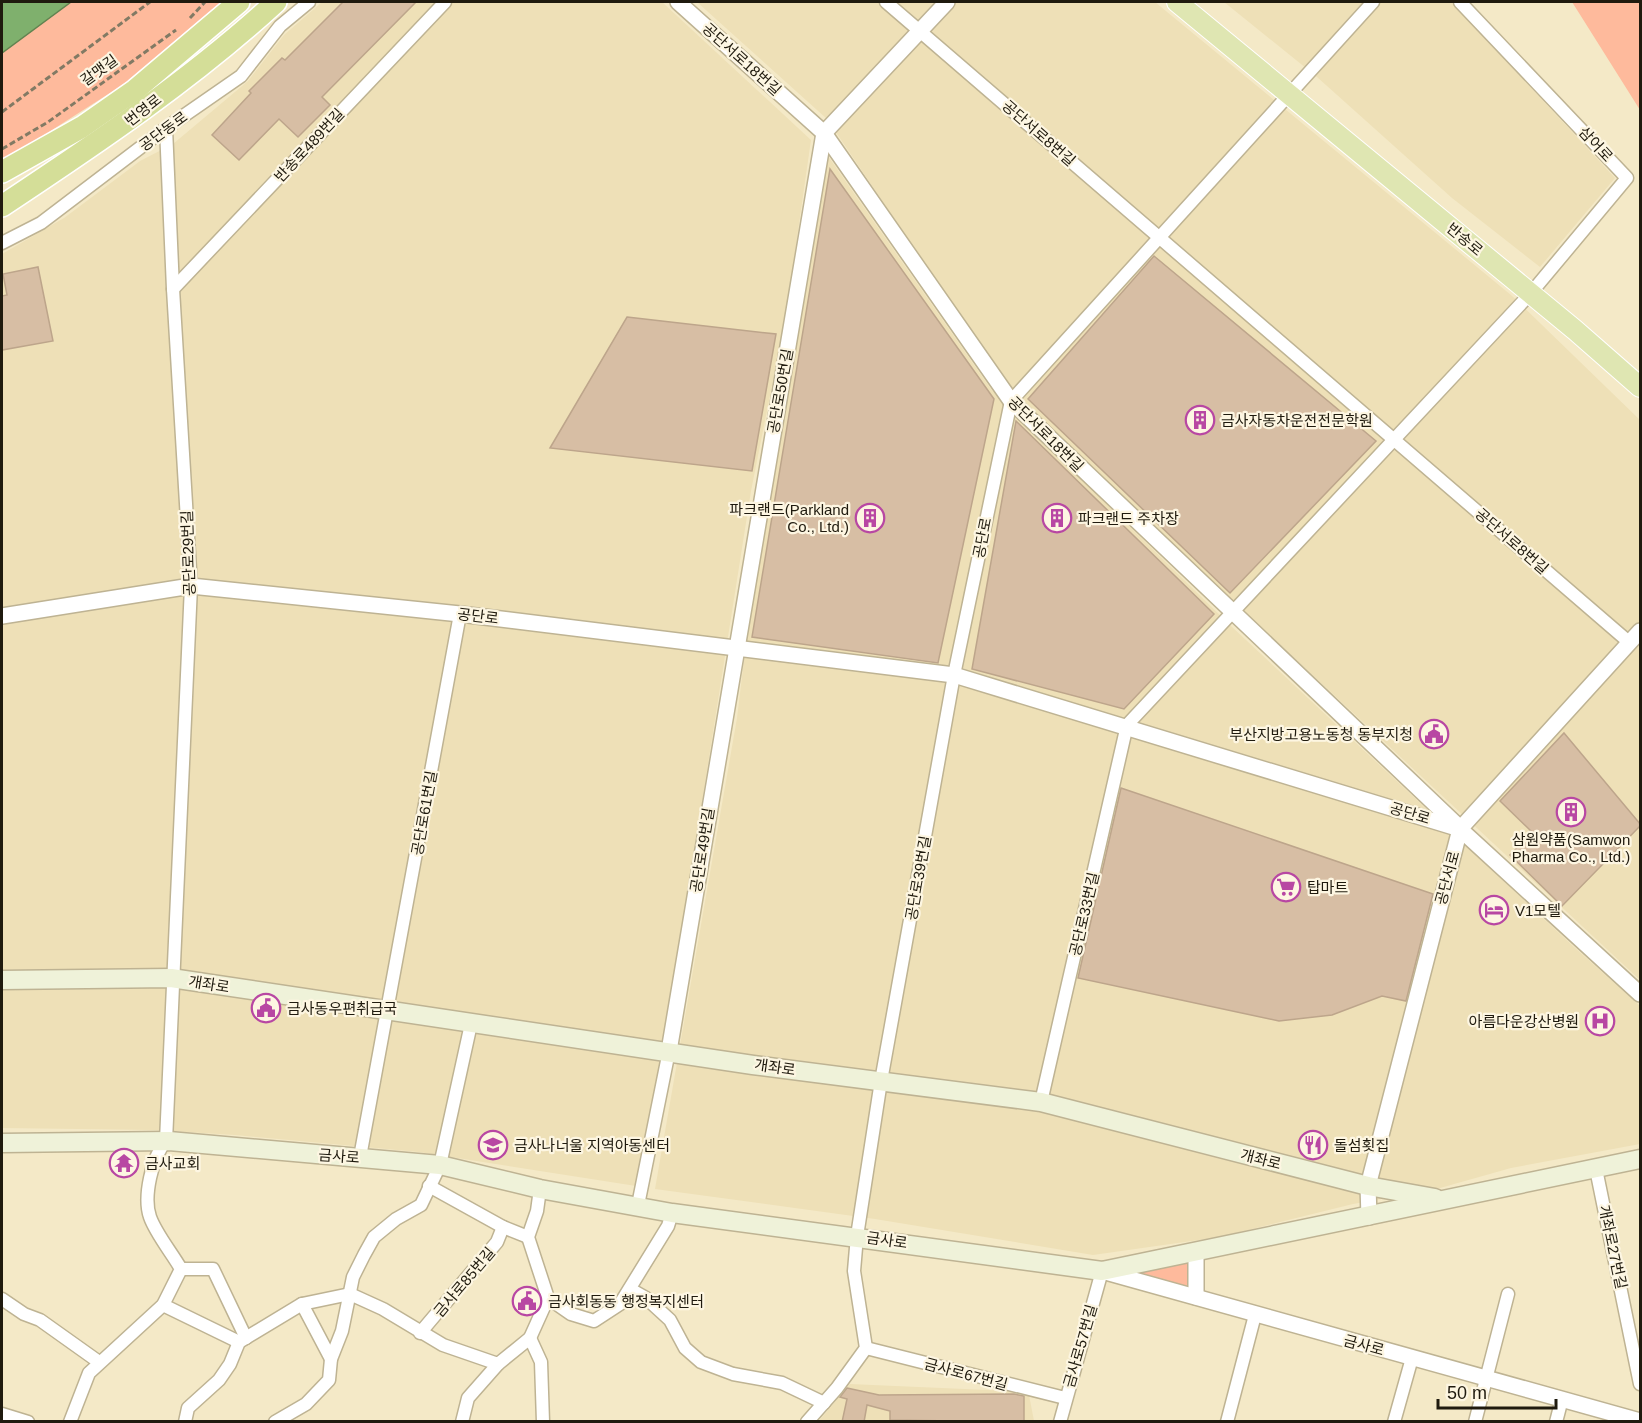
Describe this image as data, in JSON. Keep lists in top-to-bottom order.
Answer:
{
  "streets": {
    "highway": ["번영로"],
    "main road": ["반송로", "개좌로", "금사로"],
    "street": [
      "공단서로18번길",
      "공단동로",
      "공단서로8번길",
      "삼어로",
      "반송로489번길",
      "공단로50번길",
      "공단로",
      "공단로29번길",
      "공단로61번길",
      "공단로49번길",
      "공단로39번길",
      "공단서로",
      "공단로33번길",
      "개좌로27번길",
      "금사로85번길",
      "금사로57번길",
      "금사로67번길"
    ],
    "path": ["갈맷길"]
  },
  "crossings": [
    ["공단서로18번길", "공단로50번길"],
    ["공단서로18번길", "공단로"],
    ["공단서로18번길", "공단서로"],
    ["공단동로", "공단로29번길"],
    ["공단서로8번길", "공단서로"],
    ["삼어로", "반송로"],
    ["반송로489번길", "공단로29번길"],
    ["공단로50번길", "공단로"],
    ["공단로50번길", "공단로49번길"],
    ["공단로", "공단로29번길"],
    ["공단로", "공단로61번길"],
    ["공단로", "공단로49번길"],
    ["공단로", "공단로39번길"],
    ["공단로", "공단서로"],
    ["공단로", "공단로33번길"],
    ["공단로29번길", "개좌로"],
    ["공단로61번길", "개좌로"],
    ["공단로49번길", "개좌로"],
    ["공단로39번길", "개좌로"],
    ["공단서로", "개좌로"],
    ["공단서로", "금사로"],
    ["공단로33번길", "개좌로"],
    ["개좌로", "금사로"],
    ["개좌로", "개좌로27번길"],
    ["금사로", "금사로57번길"],
    ["금사로57번길", "금사로67번길"]
  ],
  "places": {
    "building": [
      "금사자동차운전전문학원",
      "파크랜드(Parkland Co., Ltd.)",
      "파크랜드 주차장",
      "삼원약품(Samwon Pharma Co., Ltd.)"
    ],
    "public building": ["부산지방고용노동청 동부지청", "금사동우편취급국", "금사회동동 행정복지센터"],
    "supermarket": ["탑마트"],
    "hotel": ["V1모텔"],
    "hospital": ["아름다운강산병원"],
    "school or university": ["금사나너울 지역아동센터"],
    "restaurant": ["돌섬횟집"],
    "temple": ["금사교회"]
  },
  "scale_bar": "50 m"
}
